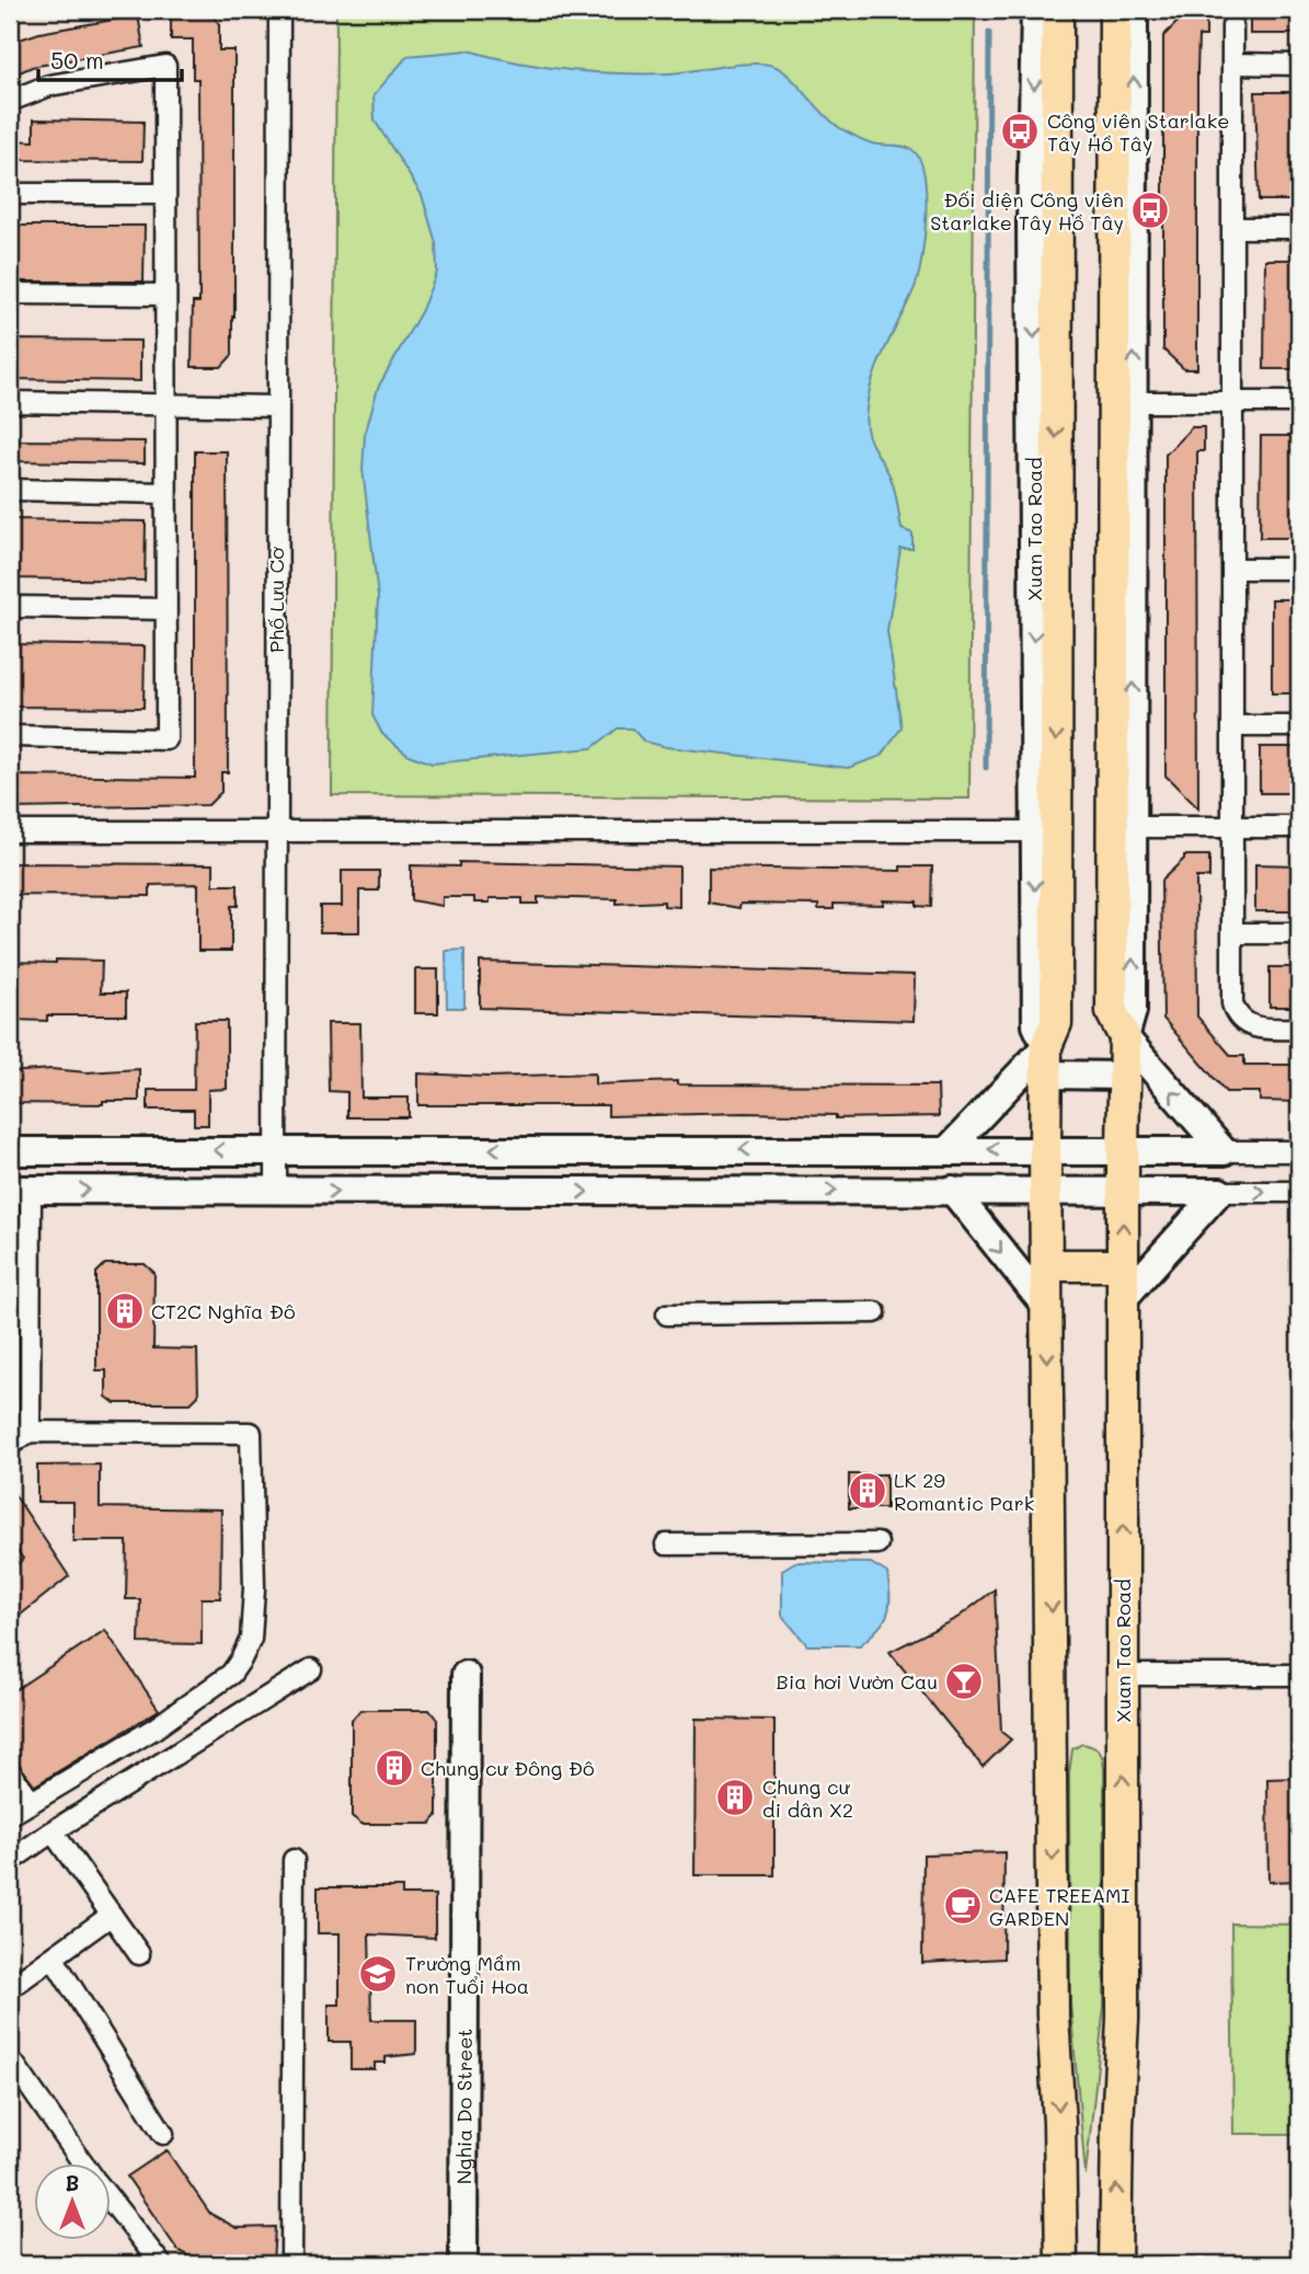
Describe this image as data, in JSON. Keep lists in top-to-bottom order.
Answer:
{
  "streets": {
    "main road": ["Xuan Tao Road"],
    "street": ["Phố Lưu Cơ", "Nghia Do Street"]
  },
  "places": {
    "bus stop": ["Công viên Starlake Tây Hồ Tây", "Đối diện Công viên Starlake Tây Hồ Tây"],
    "building": [
      "CT2C Nghĩa Đô",
      "LK 29 Romantic Park",
      "Chung cư Đông Đô",
      "Chung cư di dân X2"
    ],
    "bar": ["Bia hơi Vườn Cau"],
    "cafe": ["CAFE TREEAMI GARDEN"],
    "school or university": ["Trường Mầm non Tuổi Hoa"]
  },
  "scale_bar": "50 m",
  "north": "top"
}
